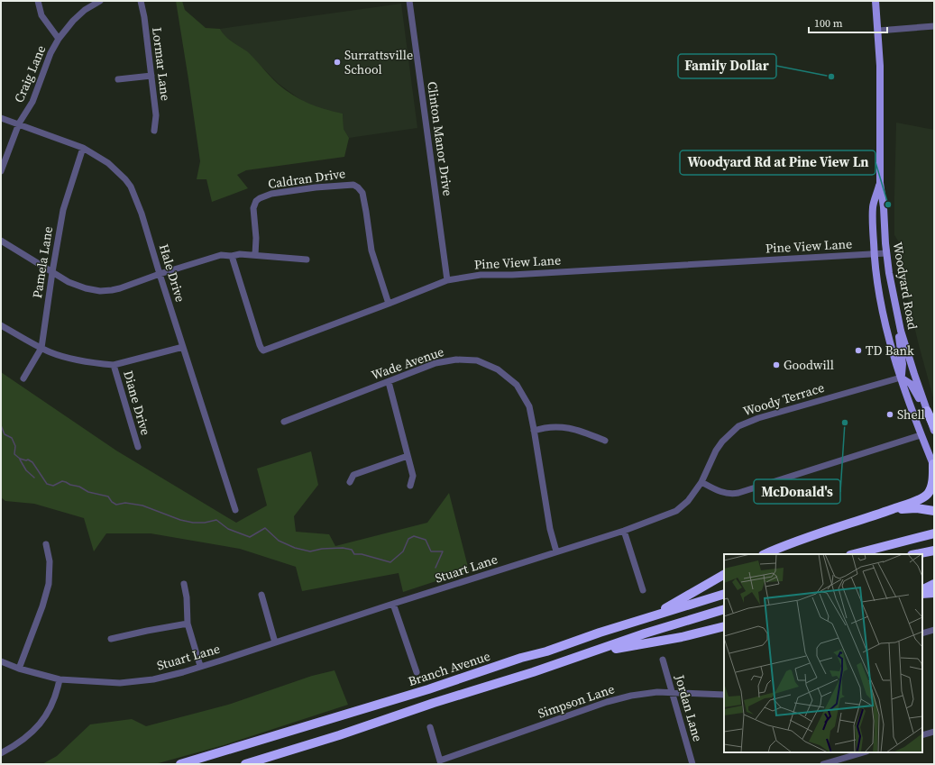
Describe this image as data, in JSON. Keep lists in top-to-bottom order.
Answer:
{
  "streets": {
    "highway": ["Branch Avenue"],
    "main road": ["Woodyard Road"],
    "street": [
      "Lormar Lane",
      "Craig Lane",
      "Clinton Manor Drive",
      "Caldran Drive",
      "Pine View Lane",
      "Pamela Lane",
      "Hale Drive",
      "Wade Avenue",
      "Woody Terrace",
      "Diane Drive",
      "Stuart Lane",
      "Simpson Lane",
      "Jordan Lane"
    ]
  },
  "crossings": [
    ["Craig Lane", "Hale Drive"],
    ["Clinton Manor Drive", "Pine View Lane"],
    ["Caldran Drive", "Pine View Lane"],
    ["Pine View Lane", "Woodyard Road"],
    ["Pamela Lane", "Hale Drive"],
    ["Woodyard Road", "Woody Terrace"],
    ["Wade Avenue", "Stuart Lane"],
    ["Woody Terrace", "Stuart Lane"],
    ["Simpson Lane", "Jordan Lane"]
  ],
  "places": [
    "Surrattsville School",
    "Family Dollar",
    "Woodyard Rd at Pine View Ln",
    "TD Bank",
    "Goodwill",
    "Shell",
    "McDonald's"
  ],
  "scale_bar": "100 m"
}
